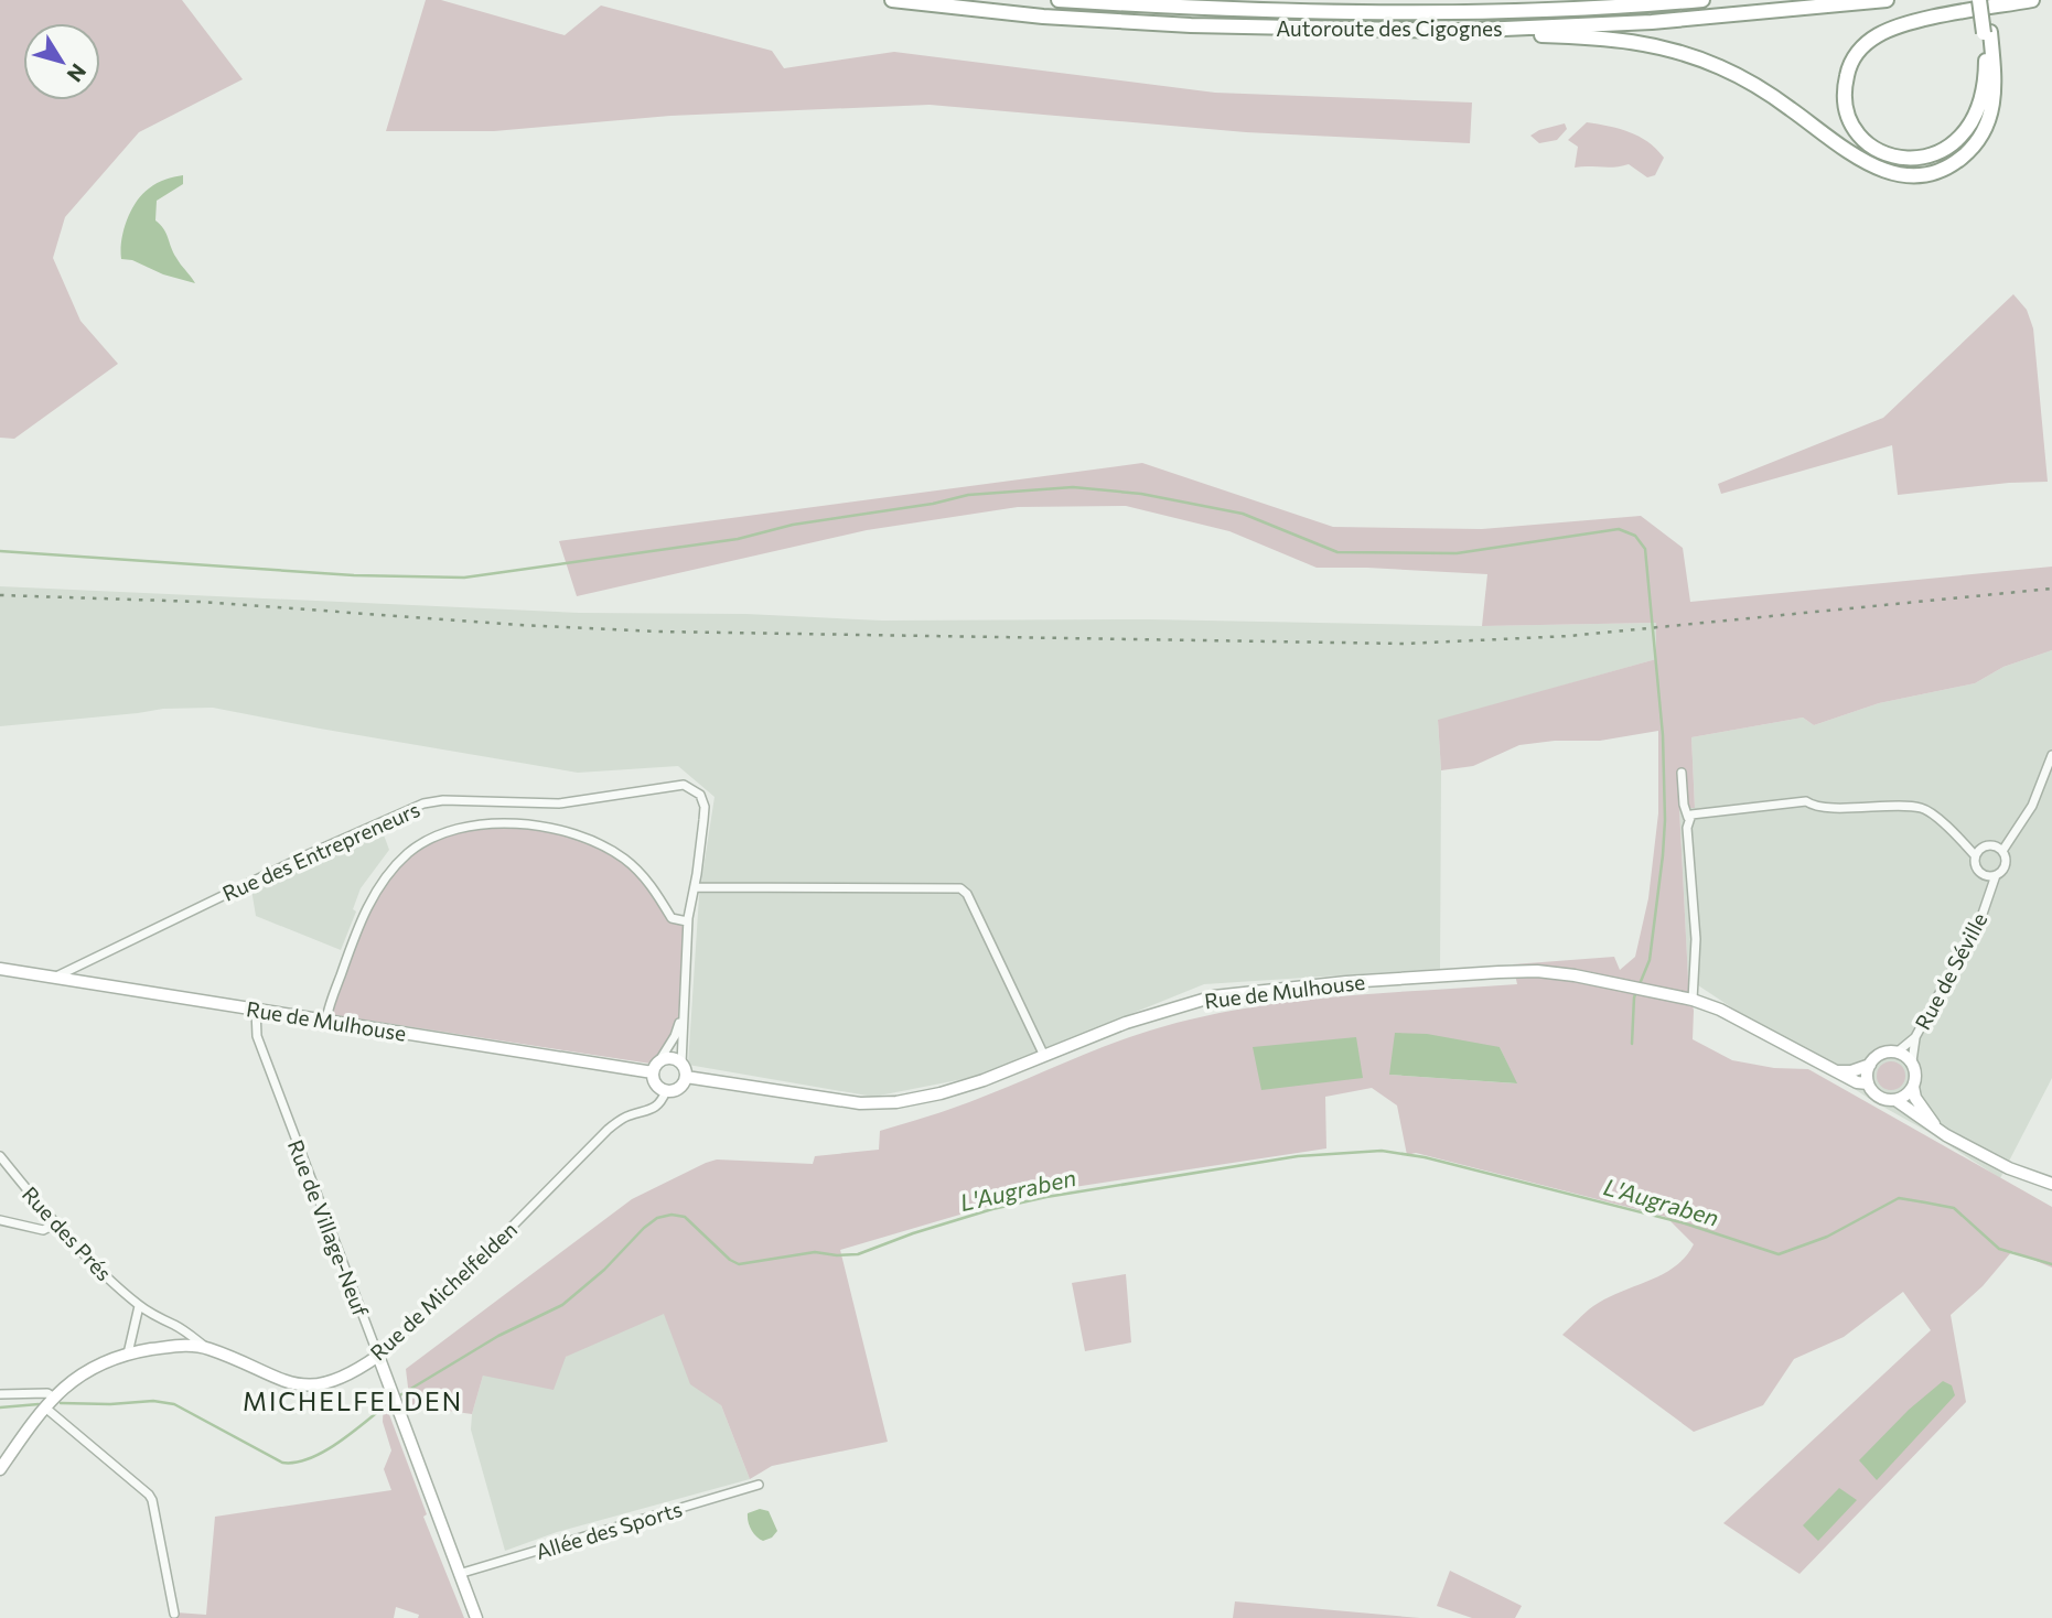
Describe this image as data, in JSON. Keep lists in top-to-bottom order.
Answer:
{
  "streets": {
    "highway": ["Autoroute des Cigognes"],
    "main road": ["Rue de Mulhouse", "Rue de Village-Neuf", "Rue de Michelfelden"],
    "street": [
      "Rue des Entrepreneurs",
      "Rue de Séville",
      "Rue des Prés",
      "Allée des Sports"
    ]
  },
  "crossings": [
    ["Rue des Entrepreneurs", "Rue de Mulhouse"],
    ["Rue des Entrepreneurs", "Rue de Michelfelden"],
    ["Rue de Séville", "Rue de Mulhouse"],
    ["Rue de Mulhouse", "Rue de Village-Neuf"],
    ["Rue de Mulhouse", "Rue de Michelfelden"],
    ["Rue de Village-Neuf", "Rue de Michelfelden"],
    ["Rue de Village-Neuf", "Allée des Sports"],
    ["Rue des Prés", "Rue de Michelfelden"]
  ],
  "districts": ["MICHELFELDEN"],
  "water": ["L'Augraben"],
  "north": "bottom right"
}
